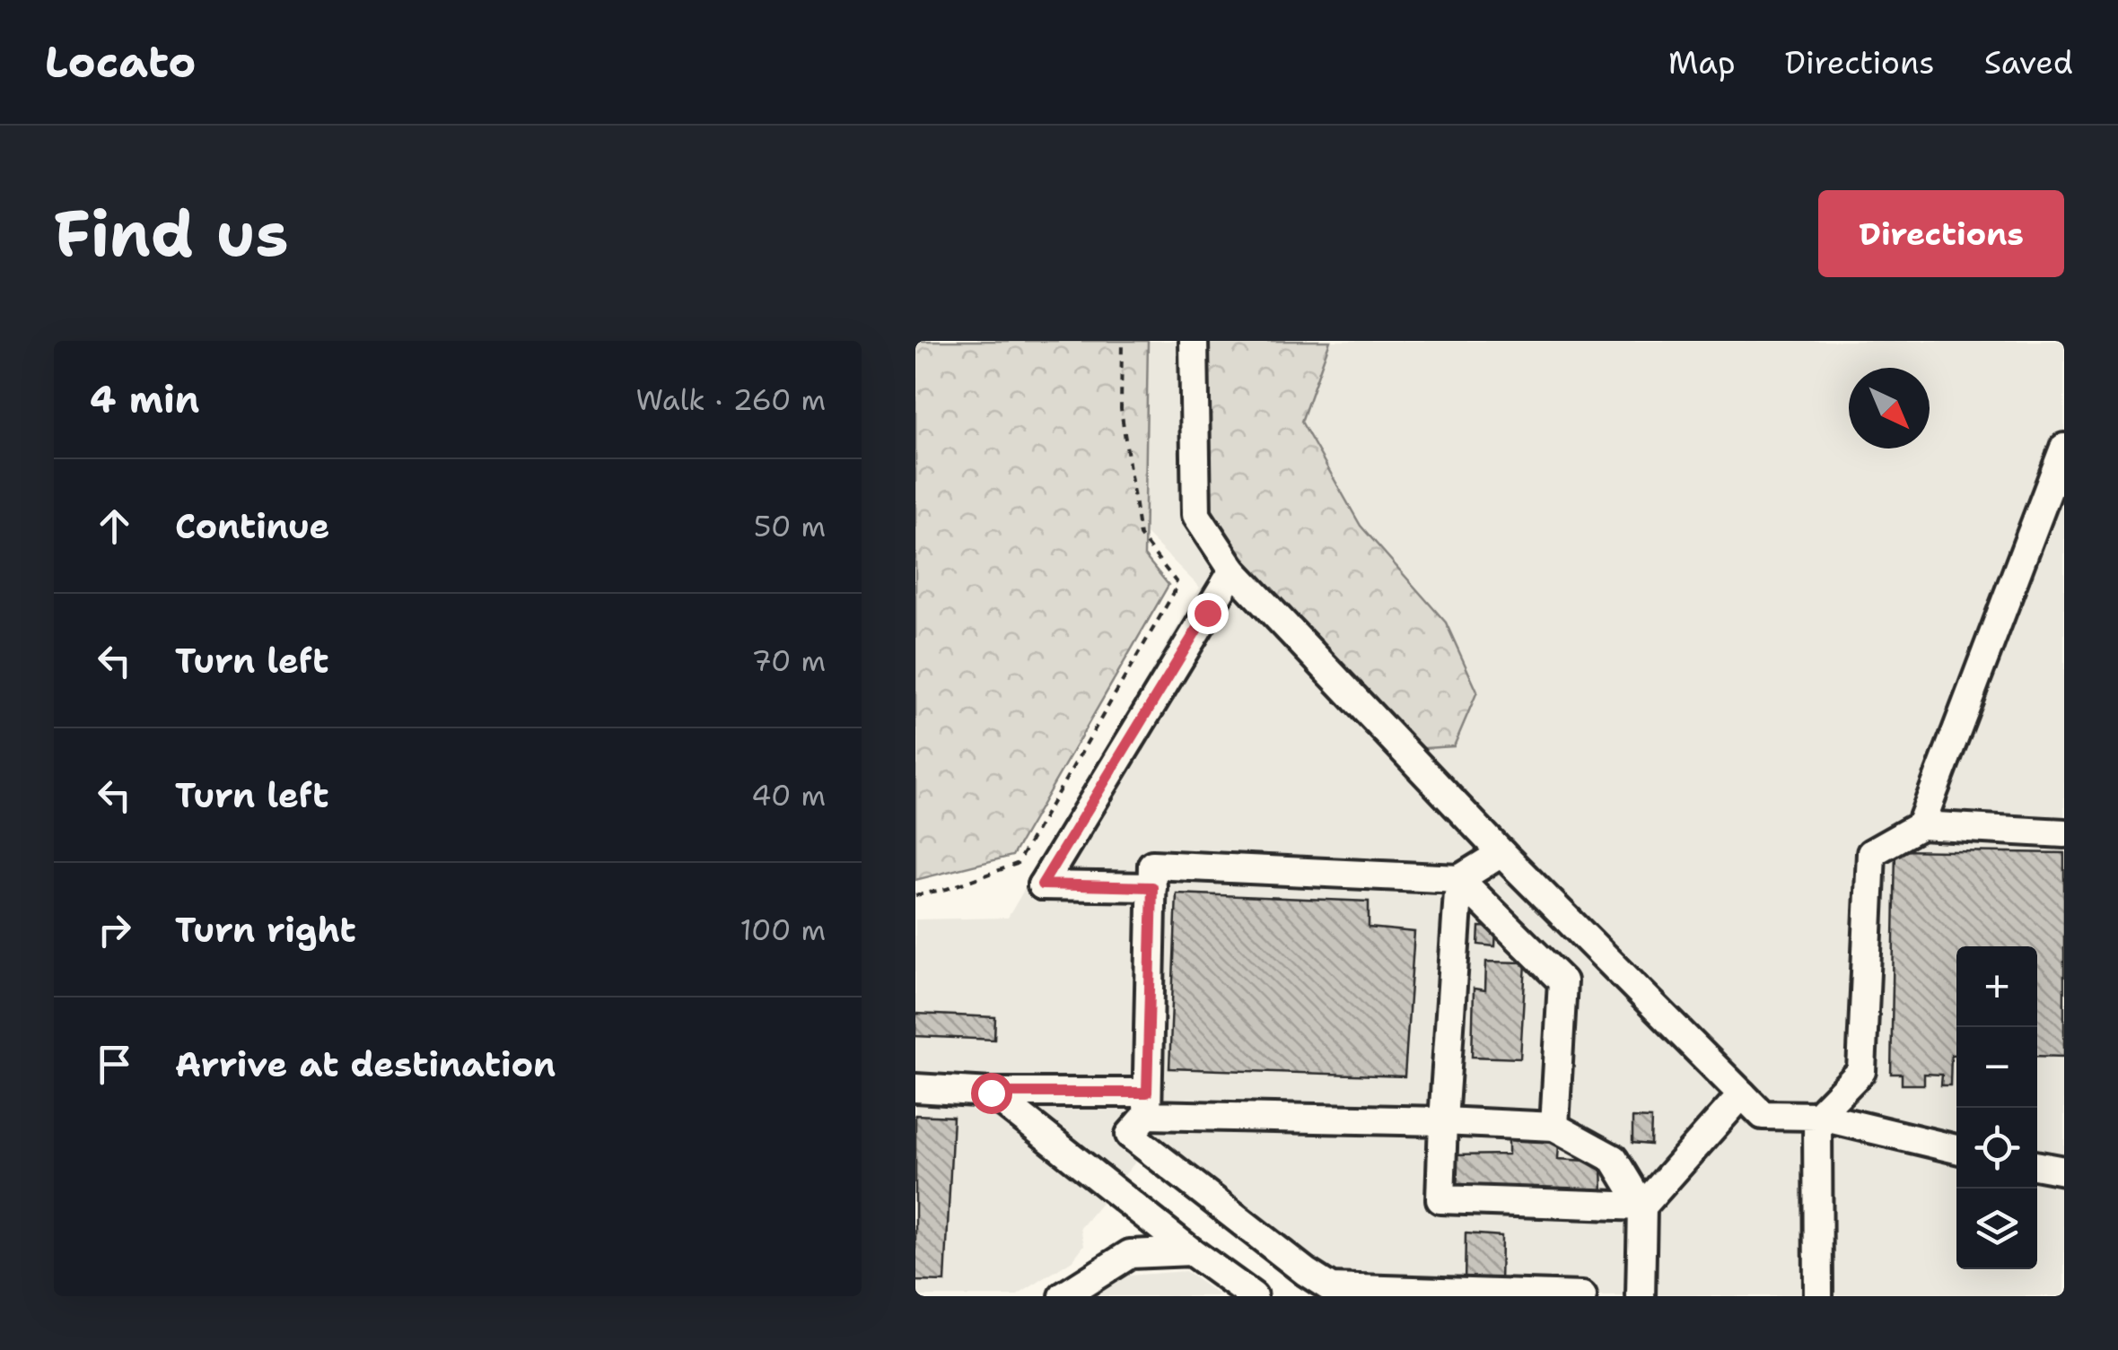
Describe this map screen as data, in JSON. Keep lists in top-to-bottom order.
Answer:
{
  "north": "bottom right",
  "page": {
    "header": "Locato",
    "nav": ["Map", "Directions", "Saved"],
    "buttons": "Directions",
    "title": "Find us",
    "heading": ["4 min", "Walk · 260 m"],
    "list": [
      ["Continue", "50 m"],
      ["Turn left", "70 m"],
      ["Turn left", "40 m"],
      ["Turn right", "100 m"],
      "Arrive at destination"
    ],
    "map_buttons": ["+", "−"]
  }
}
